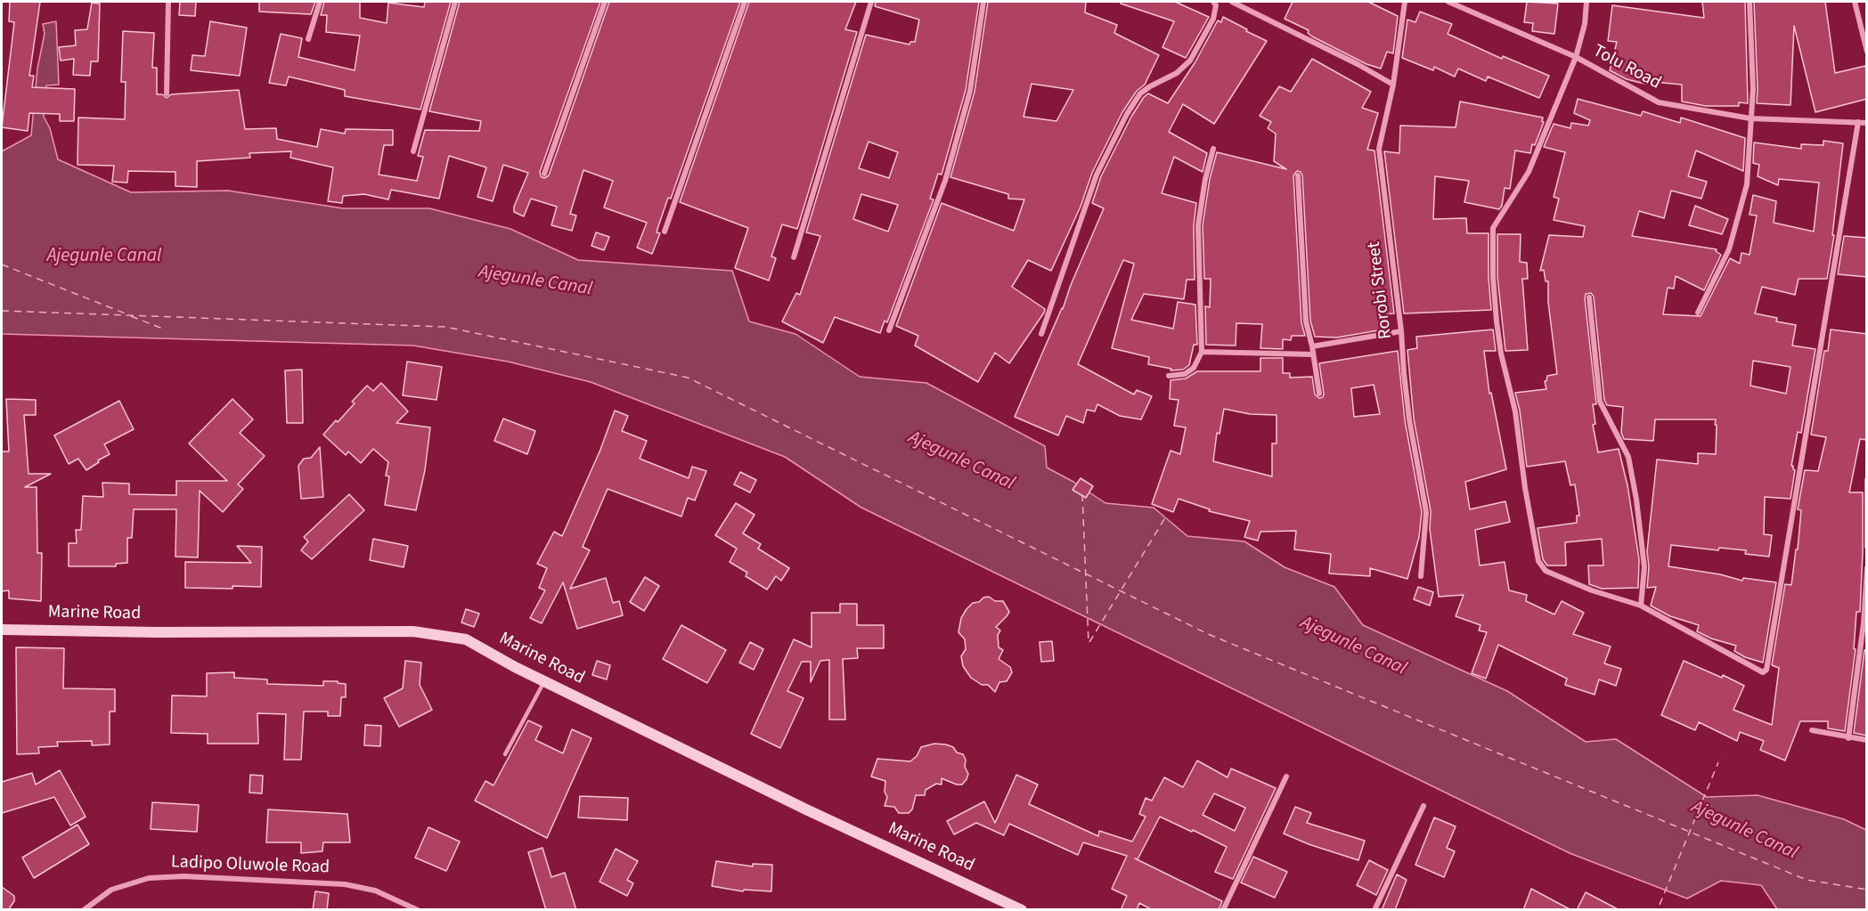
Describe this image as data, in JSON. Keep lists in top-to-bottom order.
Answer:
{
  "streets": {
    "street": [
      "Tolu Road",
      "Rorobi Street",
      "Marine Road",
      "Ladipo Oluwole Road"
    ]
  },
  "water": ["Ajegunle Canal"]
}
